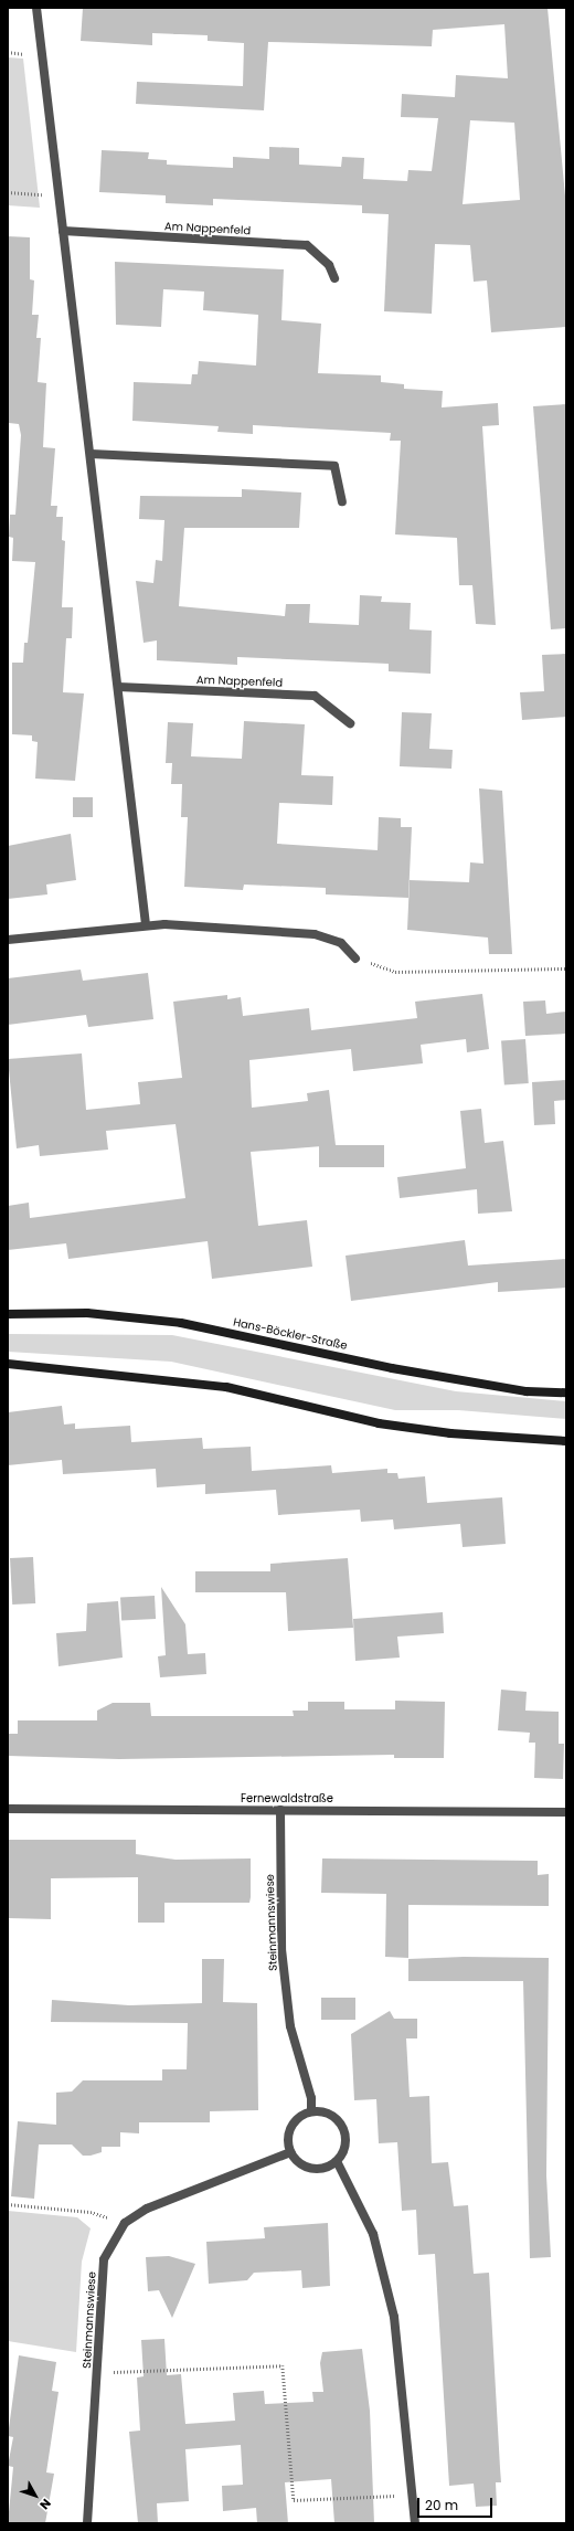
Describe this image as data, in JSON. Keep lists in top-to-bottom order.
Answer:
{
  "streets": {
    "main road": ["Hans-Böckler-Straße"],
    "street": ["Am Nappenfeld", "Fernewaldstraße", "Steinmannswiese"]
  },
  "crossings": [
    ["Fernewaldstraße", "Steinmannswiese"]
  ],
  "scale_bar": "20 m",
  "north": "bottom right"
}
